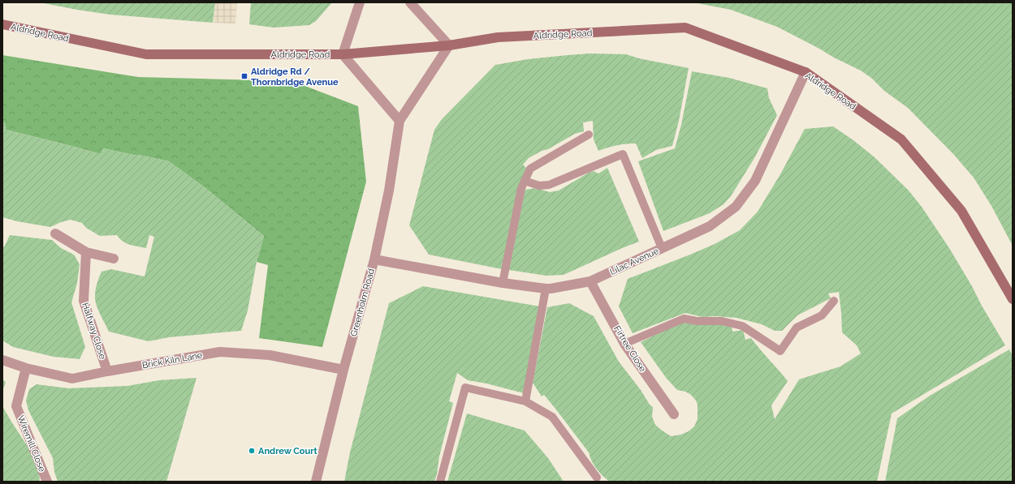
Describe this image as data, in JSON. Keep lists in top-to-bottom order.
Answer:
{
  "streets": {
    "street": [
      "Aldridge Road",
      "Lilac Avenue",
      "Greenholm Road",
      "Halfway Close",
      "Firtree Close",
      "Brick Kiln Lane",
      "Wiremill Close"
    ]
  },
  "crossings": [
    ["Aldridge Road", "Lilac Avenue"],
    ["Aldridge Road", "Greenholm Road"],
    ["Lilac Avenue", "Greenholm Road"],
    ["Lilac Avenue", "Firtree Close"],
    ["Greenholm Road", "Brick Kiln Lane"],
    ["Halfway Close", "Brick Kiln Lane"],
    ["Brick Kiln Lane", "Wiremill Close"]
  ],
  "places": {
    "transit": ["Aldridge Rd / Thornbridge Avenue"],
    "other": ["Andrew Court"]
  }
}
